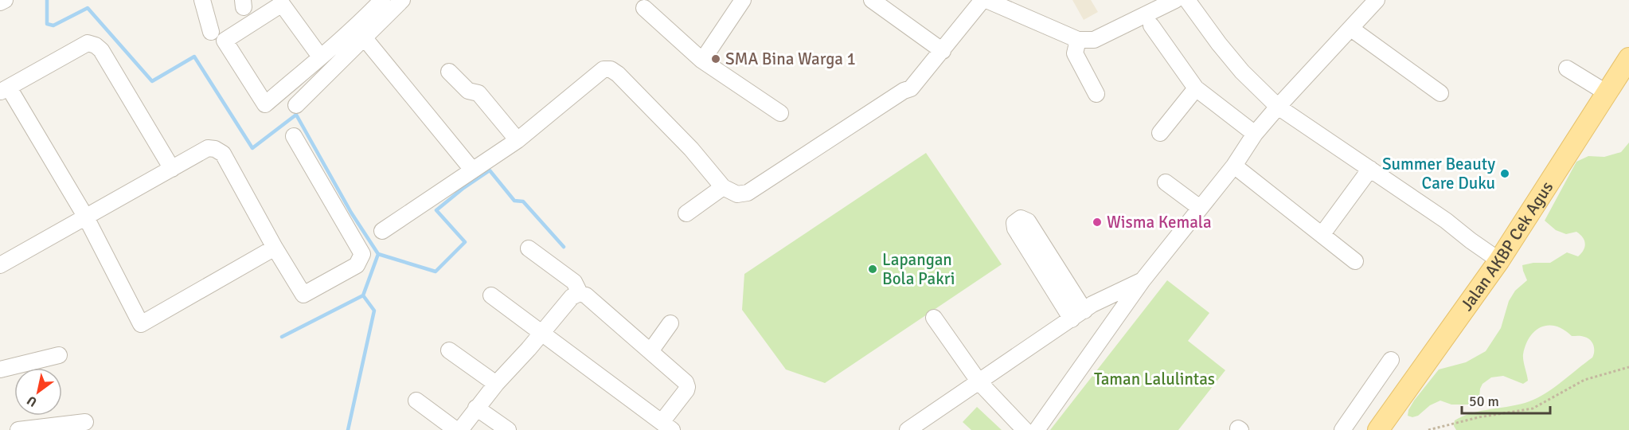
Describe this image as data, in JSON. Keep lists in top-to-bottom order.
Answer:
{
  "streets": {
    "main road": ["Jalan AKBP Cek Agus"]
  },
  "parks": ["Taman Lalulintas"],
  "places": [
    "SMA Bina Warga 1",
    "Summer Beauty Care Duku",
    "Wisma Kemala",
    "Lapangan Bola Pakri"
  ],
  "scale_bar": "50 m",
  "north": "bottom left"
}
